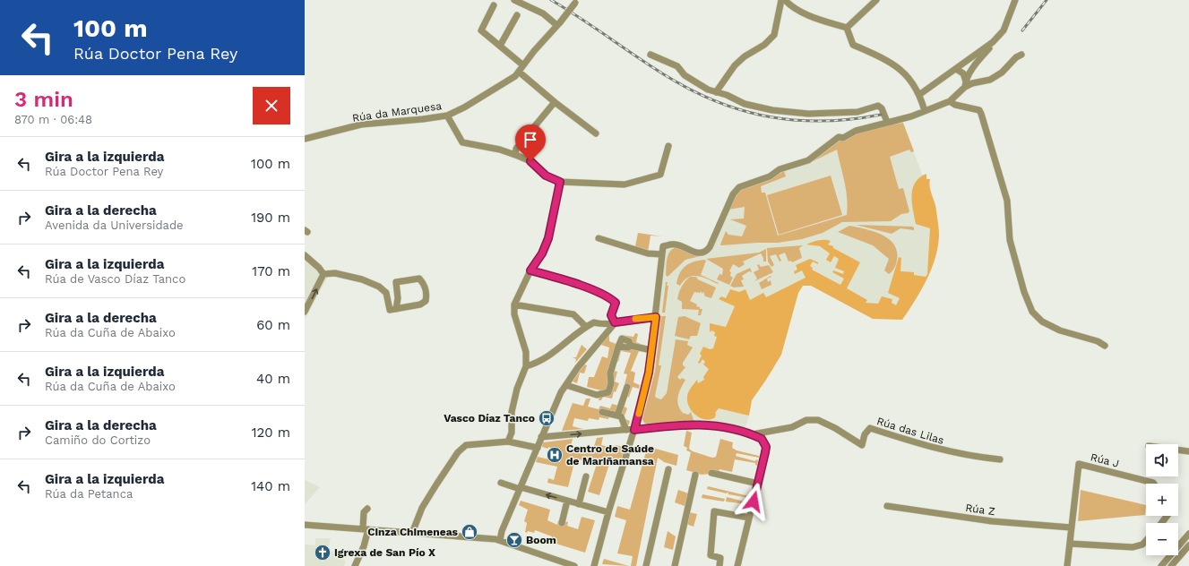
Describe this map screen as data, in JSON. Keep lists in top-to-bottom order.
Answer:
{
  "streets": {
    "street": [
      "Rúa da Marquesa",
      "Rúa das Lilas",
      "Rúa J",
      "Rúa Z"
    ]
  },
  "crossings": [
    ["Rúa J", "Rúa Z"]
  ],
  "places": {
    "bus stop": ["Vasco Díaz Tanco"],
    "hospital": ["Centro de Saúde de Mariñamansa"],
    "shop": ["Cinza Chimeneas"],
    "bar": ["Boom"],
    "church": ["Igrexa de San Pío X"]
  },
  "page": {
    "turn": ["100 m", "Rúa Doctor Pena Rey"],
    "heading": ["3 min", "870 m · 06:48"],
    "list": [
      {
        "name": "Gira a la izquierda",
        "note": "Rúa Doctor Pena Rey",
        "value": "100 m"
      },
      {
        "name": "Gira a la derecha",
        "note": "Avenida da Universidade",
        "value": "190 m"
      },
      {
        "name": "Gira a la izquierda",
        "note": "Rúa de Vasco Díaz Tanco",
        "value": "170 m"
      },
      {
        "name": "Gira a la derecha",
        "note": "Rúa da Cuña de Abaixo",
        "value": "60 m"
      },
      {
        "name": "Gira a la izquierda",
        "note": "Rúa da Cuña de Abaixo",
        "value": "40 m"
      },
      {
        "name": "Gira a la derecha",
        "note": "Camiño do Cortizo",
        "value": "120 m"
      },
      {
        "name": "Gira a la izquierda",
        "note": "Rúa da Petanca",
        "value": "140 m"
      }
    ],
    "map_buttons": ["+", "−"]
  }
}
